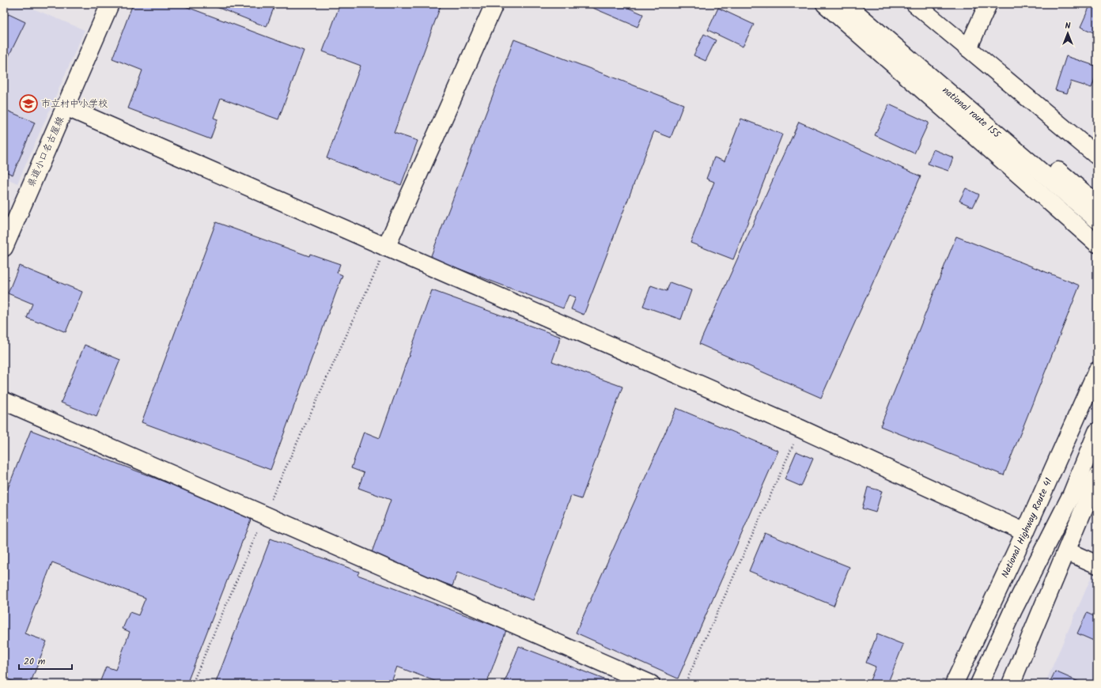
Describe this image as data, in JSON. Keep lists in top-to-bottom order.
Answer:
{
  "streets": {
    "main road": ["national route 155", "県道小口名古屋線", "National Highway Route 41"]
  },
  "places": {
    "school or university": ["市立村中小学校"]
  },
  "scale_bar": "20 m",
  "north": "top"
}
